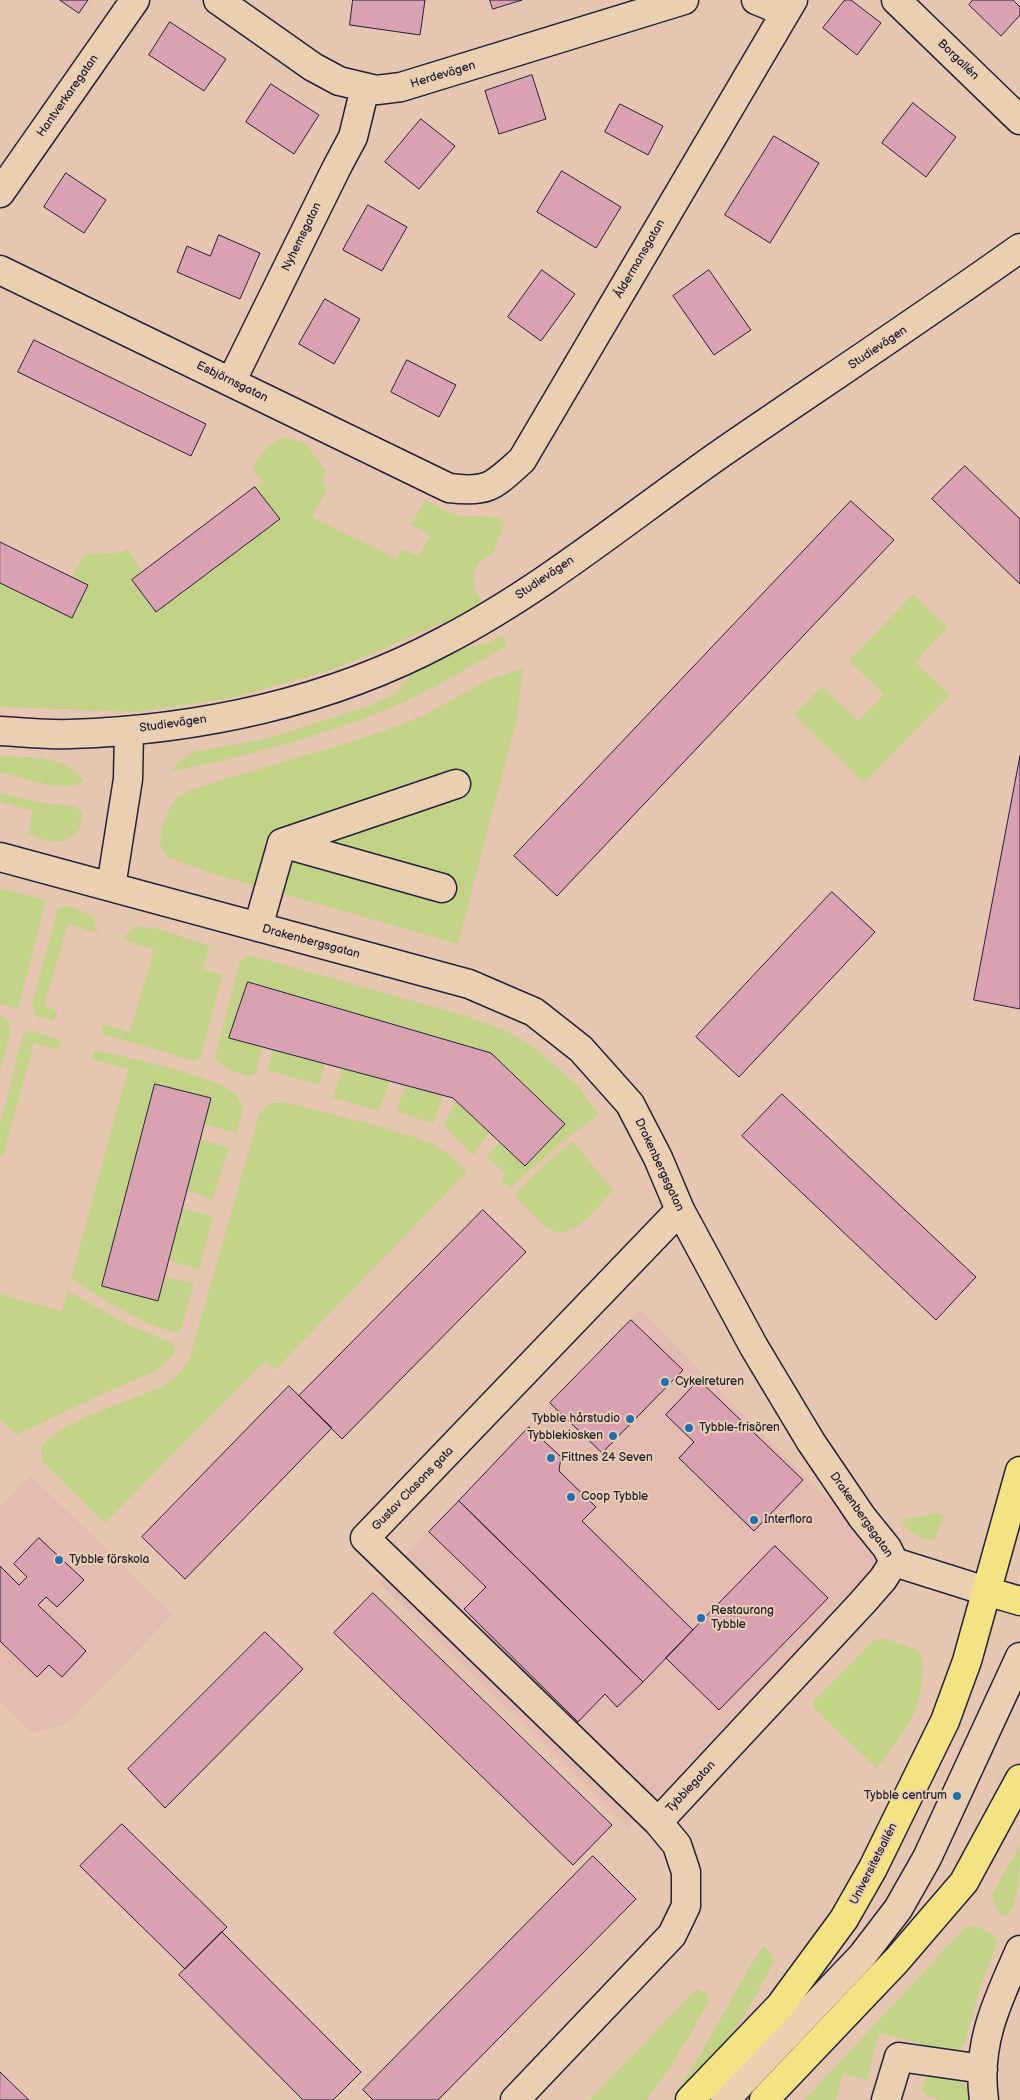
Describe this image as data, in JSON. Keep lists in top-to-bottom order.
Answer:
{
  "streets": {
    "main road": ["Universitetsallén"],
    "street": [
      "Borgallén",
      "Herdevägen",
      "Hantverkaregatan",
      "Nyhemsgatan",
      "Åldermansgatan",
      "Studievägen",
      "Esbjörnsgatan",
      "Drakenbergsgatan",
      "Gustav Clasons gata",
      "Tybblegatan"
    ]
  },
  "crossings": [
    ["Herdevägen", "Nyhemsgatan"],
    ["Nyhemsgatan", "Esbjörnsgatan"],
    ["Åldermansgatan", "Esbjörnsgatan"],
    ["Drakenbergsgatan", "Gustav Clasons gata"],
    ["Drakenbergsgatan", "Tybblegatan"],
    ["Gustav Clasons gata", "Tybblegatan"]
  ],
  "places": [
    "Cykelreturen",
    "Tybble hårstudio",
    "Tybble-frisören",
    "Tybblekiosken",
    "Fittnes 24 Seven",
    "Coop Tybble",
    "Interflora",
    "Tybble förskola",
    "Restaurang Tybble",
    "Tybble centrum"
  ]
}
